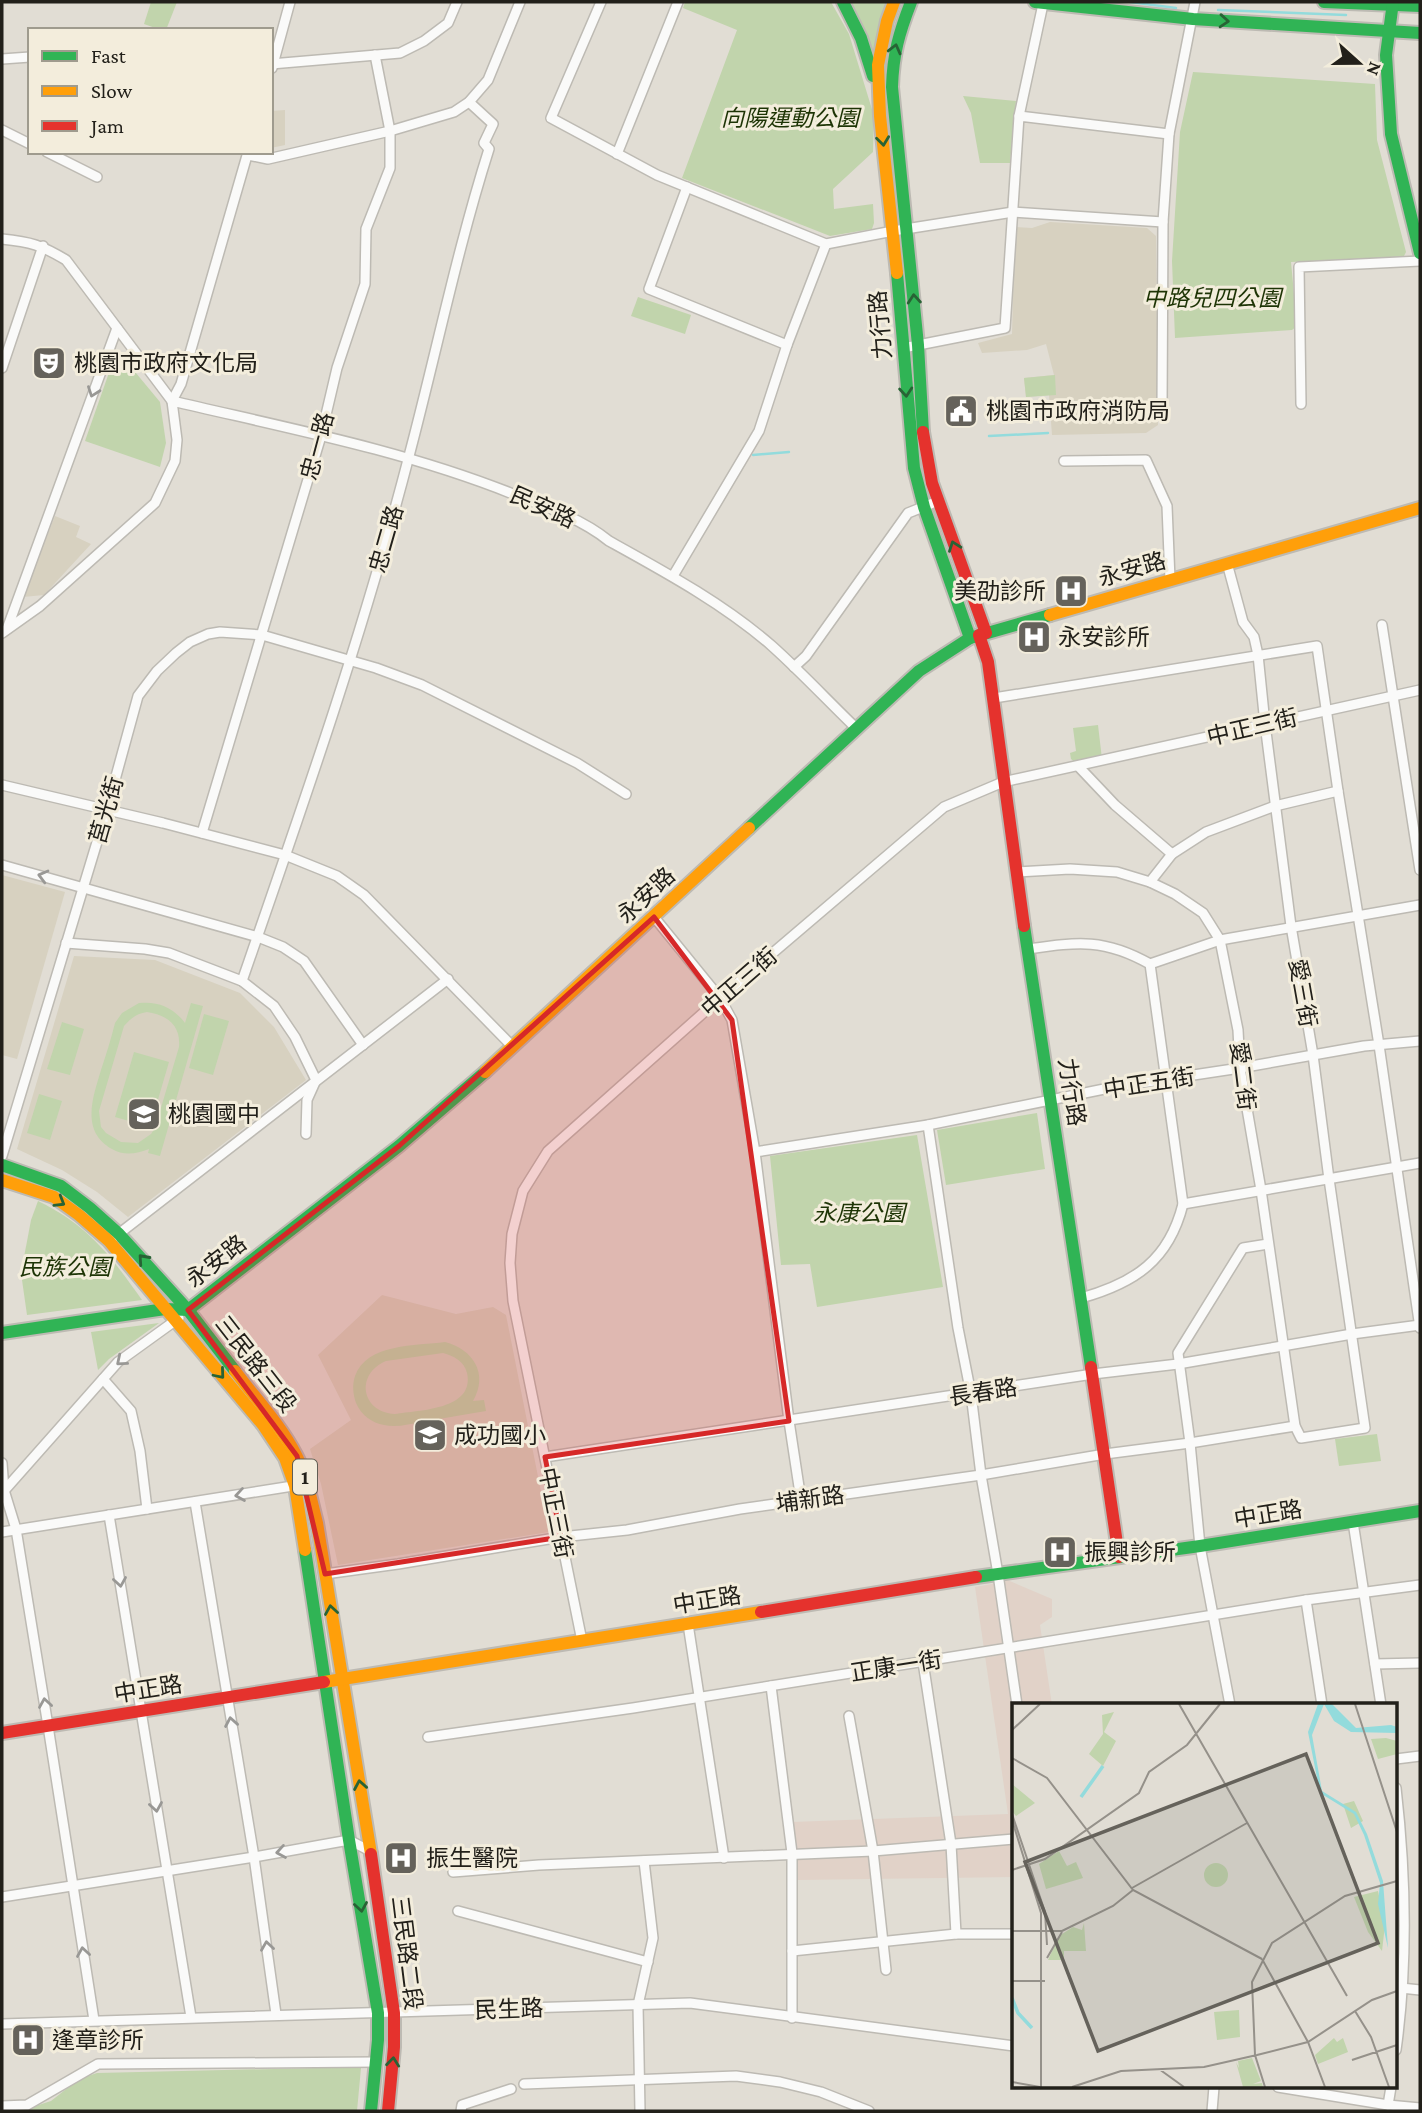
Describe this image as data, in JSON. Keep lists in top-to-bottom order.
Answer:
{
  "streets": {
    "street": [
      "力行路",
      "忠一路",
      "民安路",
      "忠二路",
      "永安路",
      "中正三街",
      "莒光街",
      "愛三街",
      "愛二街",
      "中正五街",
      "三民路三段",
      "長春路",
      "1",
      "埔新路",
      "中正路",
      "正康一街",
      "三民路二段",
      "民生路"
    ]
  },
  "crossings": [
    ["力行路", "永安路"],
    ["力行路", "中正三街"],
    ["力行路", "愛二街"],
    ["力行路", "中正五街"],
    ["力行路", "長春路"],
    ["力行路", "埔新路"],
    ["力行路", "中正路"],
    ["忠一路", "民安路"],
    ["忠一路", "莒光街"],
    ["民安路", "忠二路"],
    ["民安路", "永安路"],
    ["忠二路", "莒光街"],
    ["永安路", "愛三街"],
    ["永安路", "三民路三段"],
    ["中正三街", "愛三街"],
    ["中正三街", "長春路"],
    ["中正三街", "埔新路"],
    ["中正三街", "中正路"],
    ["愛三街", "愛二街"],
    ["愛三街", "中正五街"],
    ["愛三街", "長春路"],
    ["愛二街", "中正五街"],
    ["愛二街", "長春路"],
    ["愛二街", "埔新路"],
    ["三民路三段", "埔新路"],
    ["三民路三段", "中正路"],
    ["三民路三段", "三民路二段"],
    ["中正路", "三民路二段"],
    ["三民路二段", "民生路"]
  ],
  "parks": [
    "向陽運動公園",
    "中路兒四公園",
    "永康公園",
    "民族公園"
  ],
  "places": {
    "theatre": ["桃園市政府文化局"],
    "public building": ["桃園市政府消防局"],
    "hospital": [
      "美劭診所",
      "永安診所",
      "振興診所",
      "振生醫院",
      "逢章診所"
    ],
    "school or university": ["桃園國中", "成功國小"]
  },
  "legend": ["Fast", "Slow", "Jam"],
  "north": "right"
}
